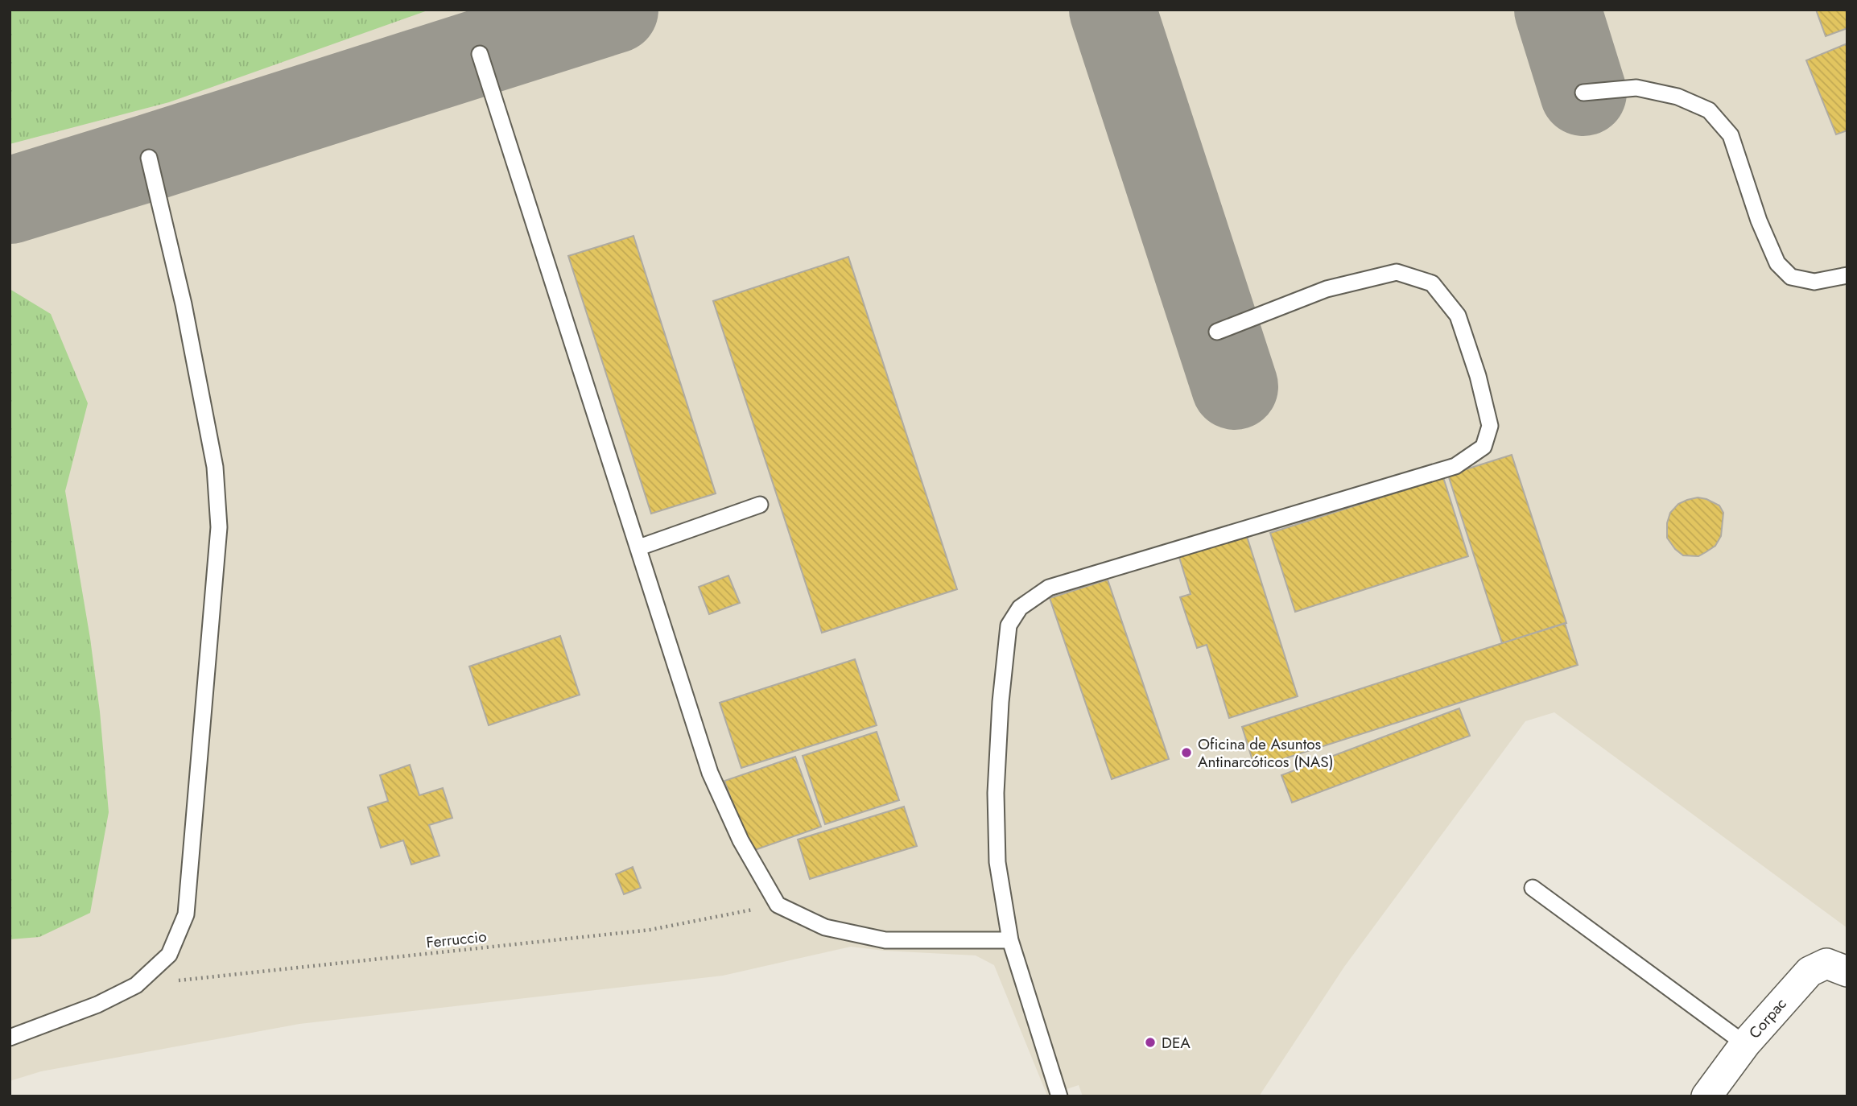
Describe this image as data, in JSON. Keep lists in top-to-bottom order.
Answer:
{
  "streets": {
    "street": ["Corpac"],
    "path": ["Ferruccio"]
  },
  "places": ["Oficina de Asuntos Antinarcóticos (NAS)", "DEA"]
}
